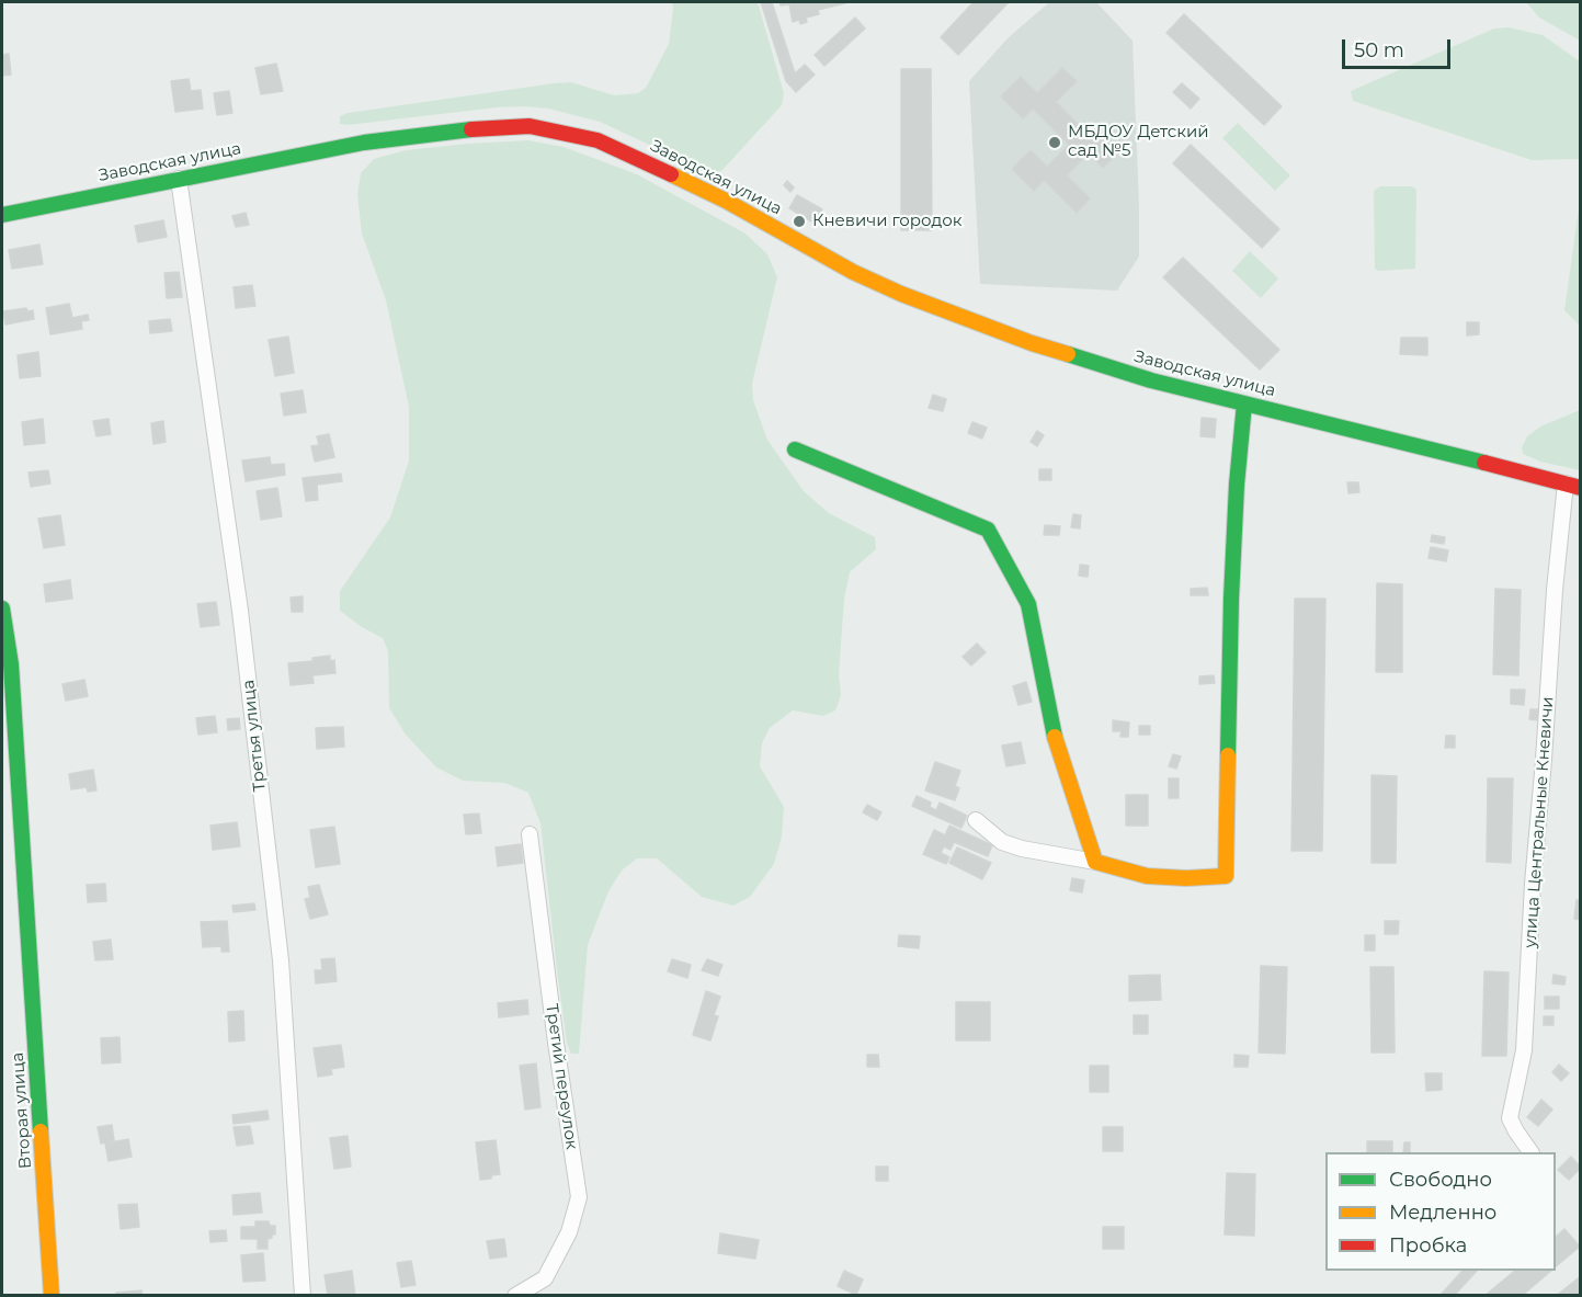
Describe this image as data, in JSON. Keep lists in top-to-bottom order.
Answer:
{
  "streets": {
    "street": [
      "Заводская улица",
      "Третья улица",
      "улица Центральные Кневичи",
      "Третий переулок",
      "Вторая улица"
    ]
  },
  "crossings": [
    ["Заводская улица", "Третья улица"],
    ["Заводская улица", "улица Центральные Кневичи"]
  ],
  "places": ["МБДОУ Детский сад №5", "Кневичи городок"],
  "legend": ["Свободно", "Медленно", "Пробка"],
  "scale_bar": "50 m"
}
